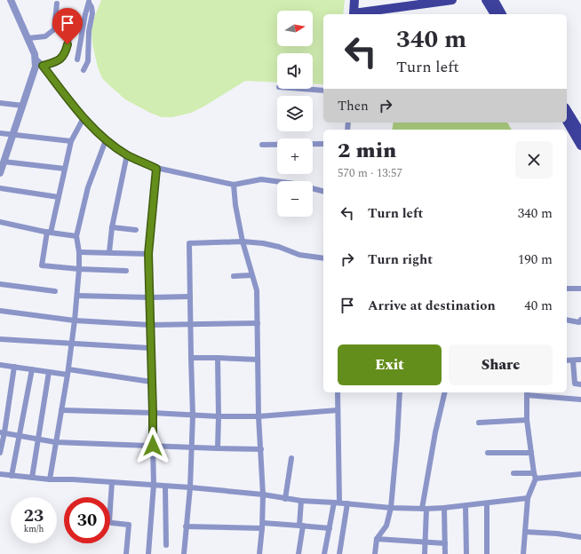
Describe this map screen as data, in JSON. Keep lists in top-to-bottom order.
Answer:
{
  "north": "right",
  "page": {
    "map_buttons": ["+", "−"],
    "turn": ["340 m", "Turn left"],
    "then": "Then",
    "heading": ["2 min", "570 m · 13:57"],
    "list": [
      {
        "name": "Turn left",
        "value": "340 m"
      },
      {
        "name": "Turn right",
        "value": "190 m"
      },
      {
        "name": "Arrive at destination",
        "value": "40 m"
      }
    ],
    "buttons": ["Exit", "Share"],
    "speed": "23 km/h",
    "limit": "30"
  }
}
